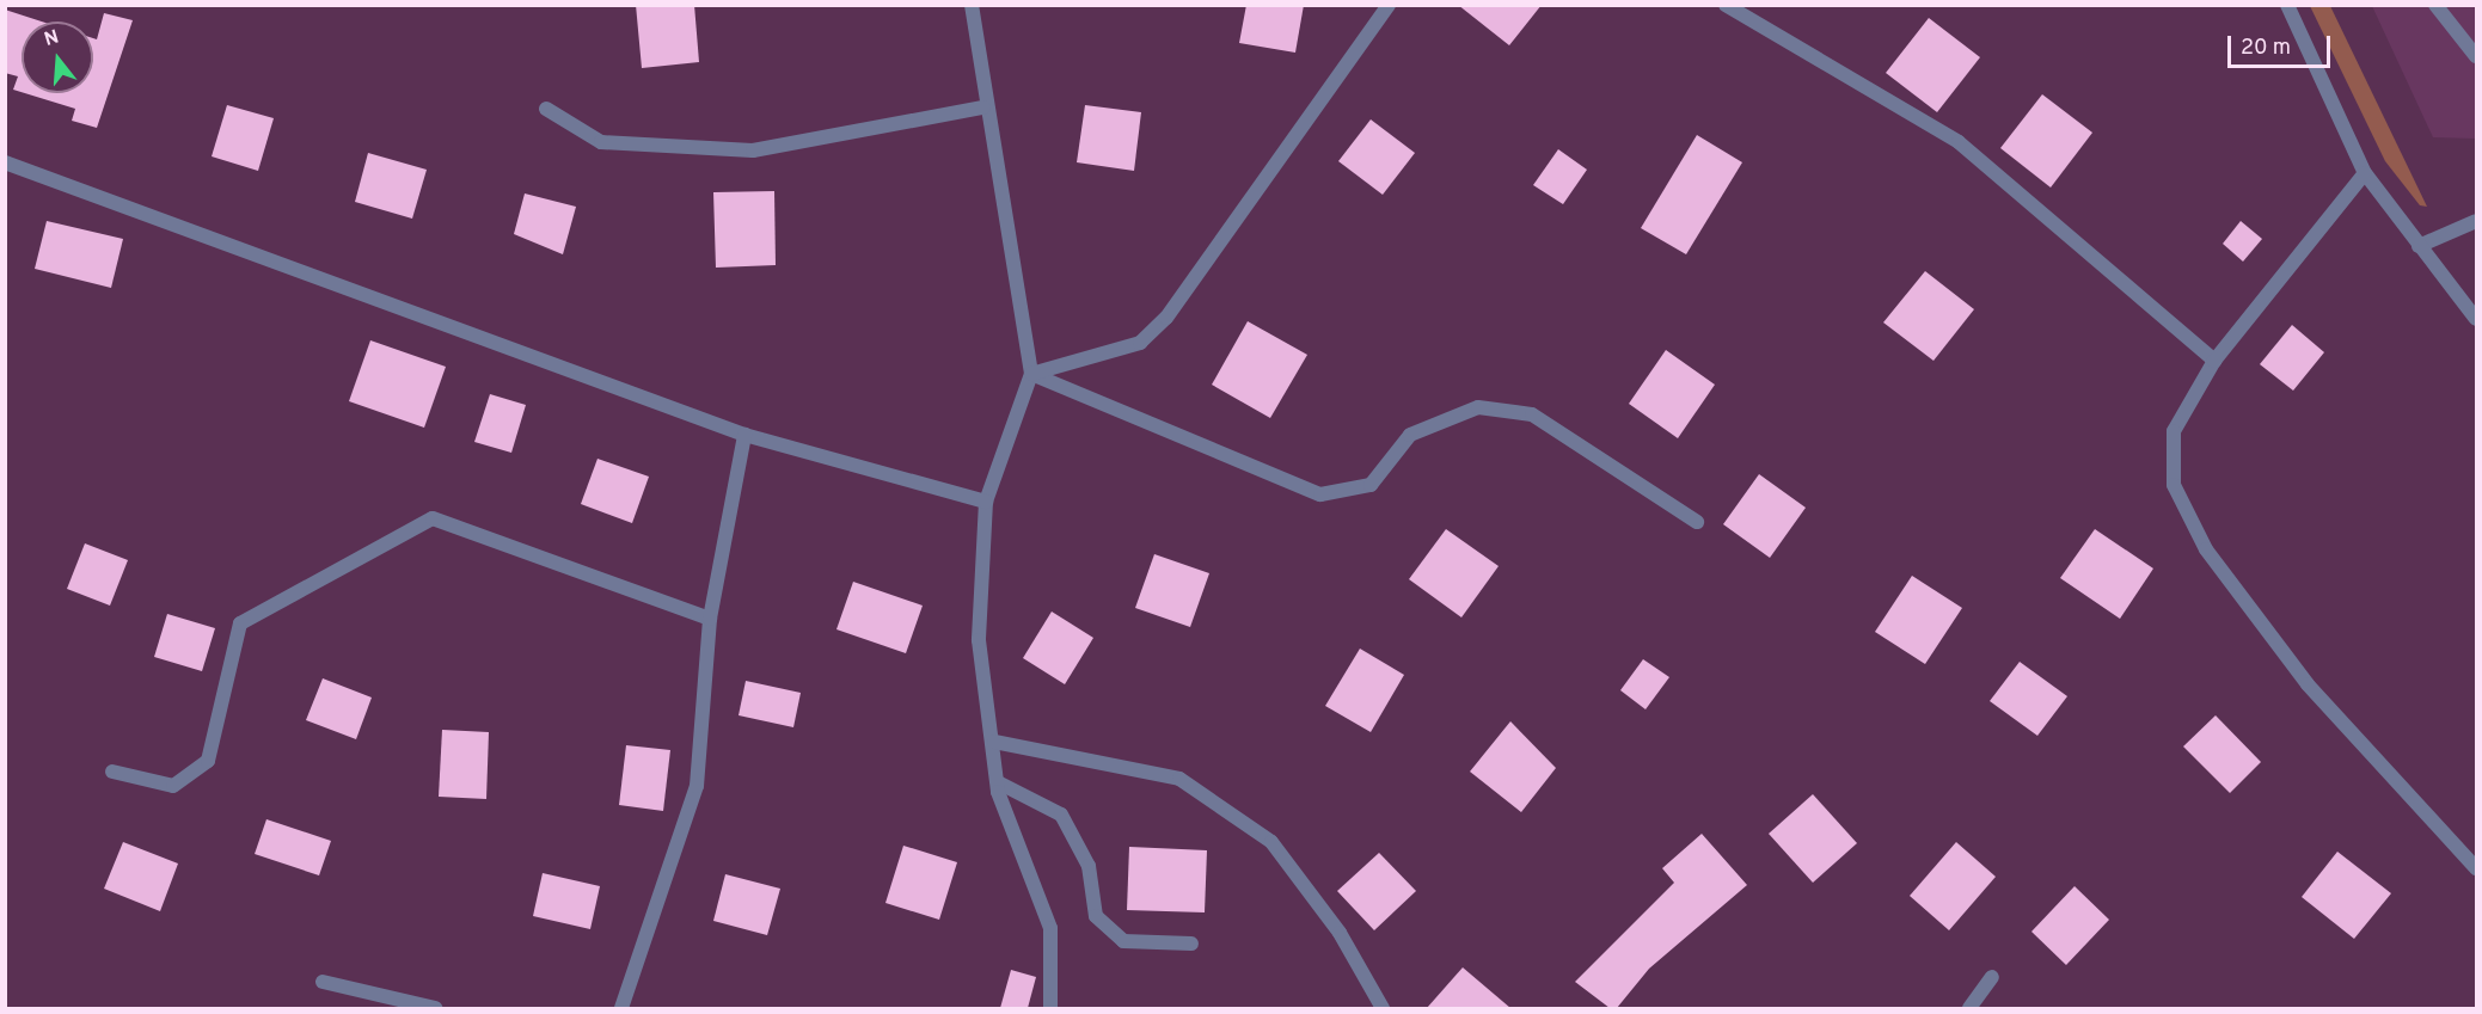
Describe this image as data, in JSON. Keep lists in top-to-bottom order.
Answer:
{
  "scale_bar": "20 m",
  "north": "top"
}
